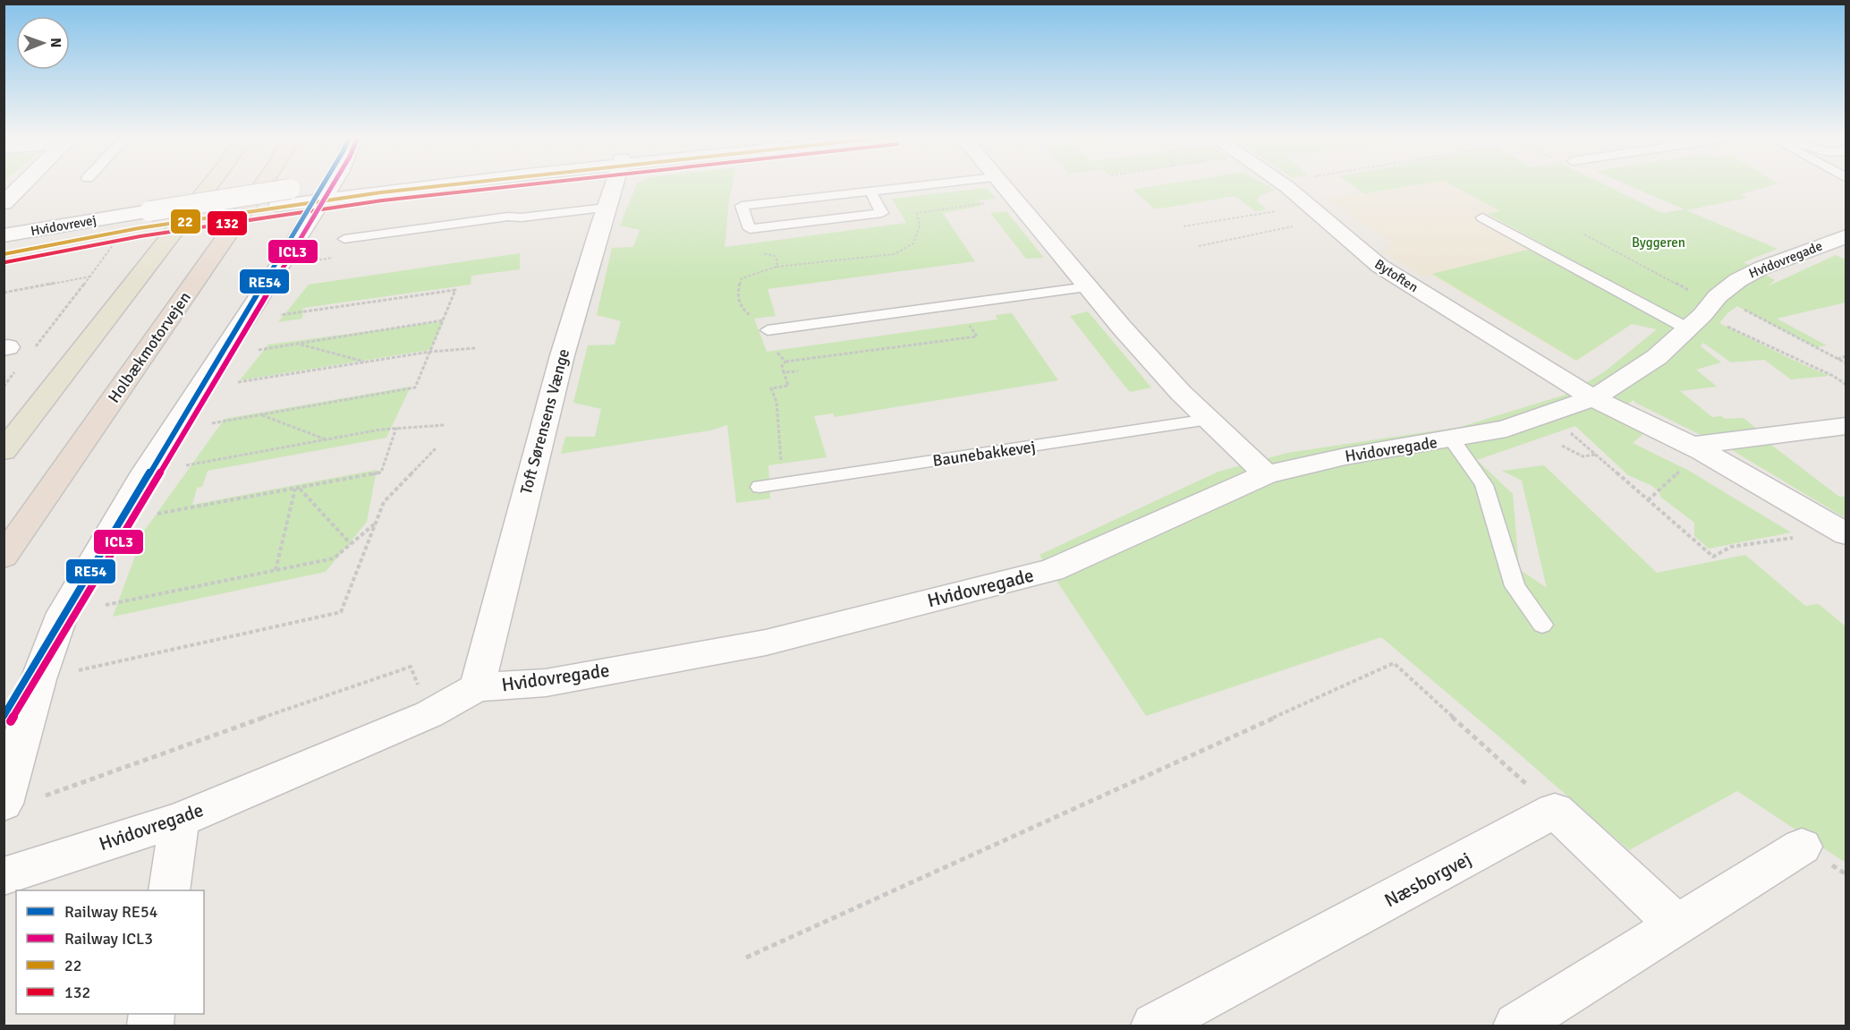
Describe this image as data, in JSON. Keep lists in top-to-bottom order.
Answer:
{
  "streets": {
    "highway": ["Holbækmotorvejen"],
    "street": [
      "Hvidovrevej",
      "Hvidovregade",
      "Bytoften",
      "Toft Sørensens Vænge",
      "Næsborgvej"
    ],
    "lane": ["Baunebakkevej"]
  },
  "crossings": [
    ["Hvidovregade", "Bytoften"],
    ["Hvidovregade", "Toft Sørensens Vænge"]
  ],
  "parks": ["Byggeren"],
  "lines": [
    "rail line RE54",
    "rail line ICL3",
    "transit line 22",
    "transit line 132"
  ],
  "legend": [
    "Railway RE54",
    "Railway ICL3",
    "22",
    "132"
  ],
  "north": "right"
}
